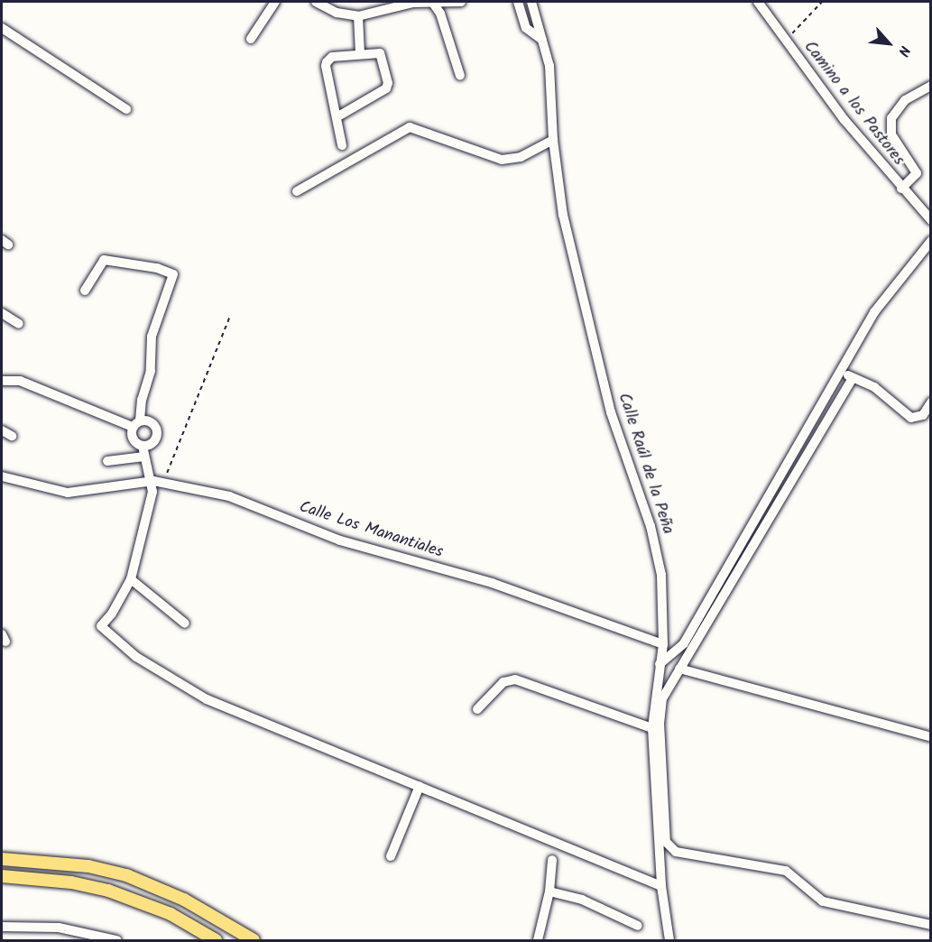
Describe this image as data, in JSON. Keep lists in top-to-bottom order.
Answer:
{
  "streets": {
    "street": ["Camino a los Pastores", "Calle Raúl de la Peña", "Calle Los Manantiales"]
  },
  "crossings": [
    ["Calle Raúl de la Peña", "Calle Los Manantiales"]
  ],
  "north": "bottom right"
}
